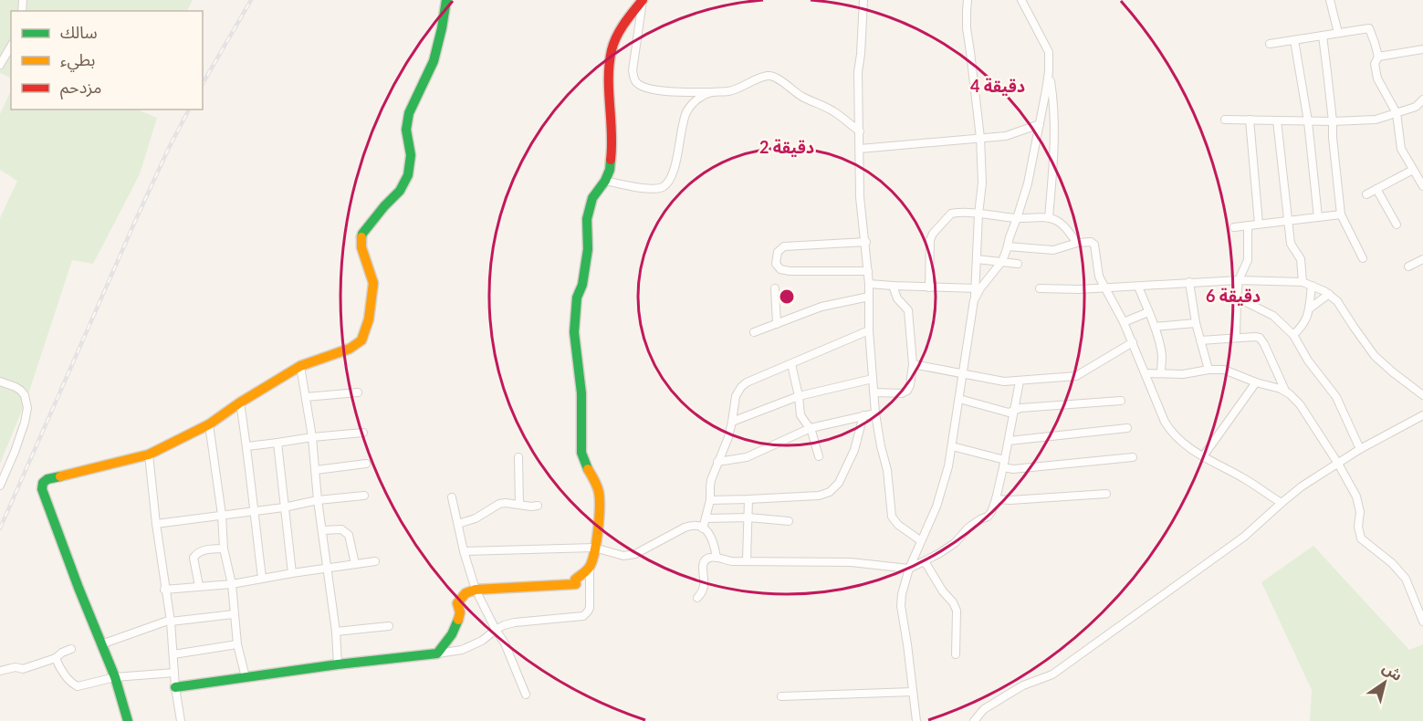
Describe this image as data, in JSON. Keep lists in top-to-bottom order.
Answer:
{
  "legend": ["سالك", "بطيء", "مزدحم"],
  "north": "top right",
  "rings": ["4 دقيقة", "2 دقيقة", "6 دقيقة"]
}
